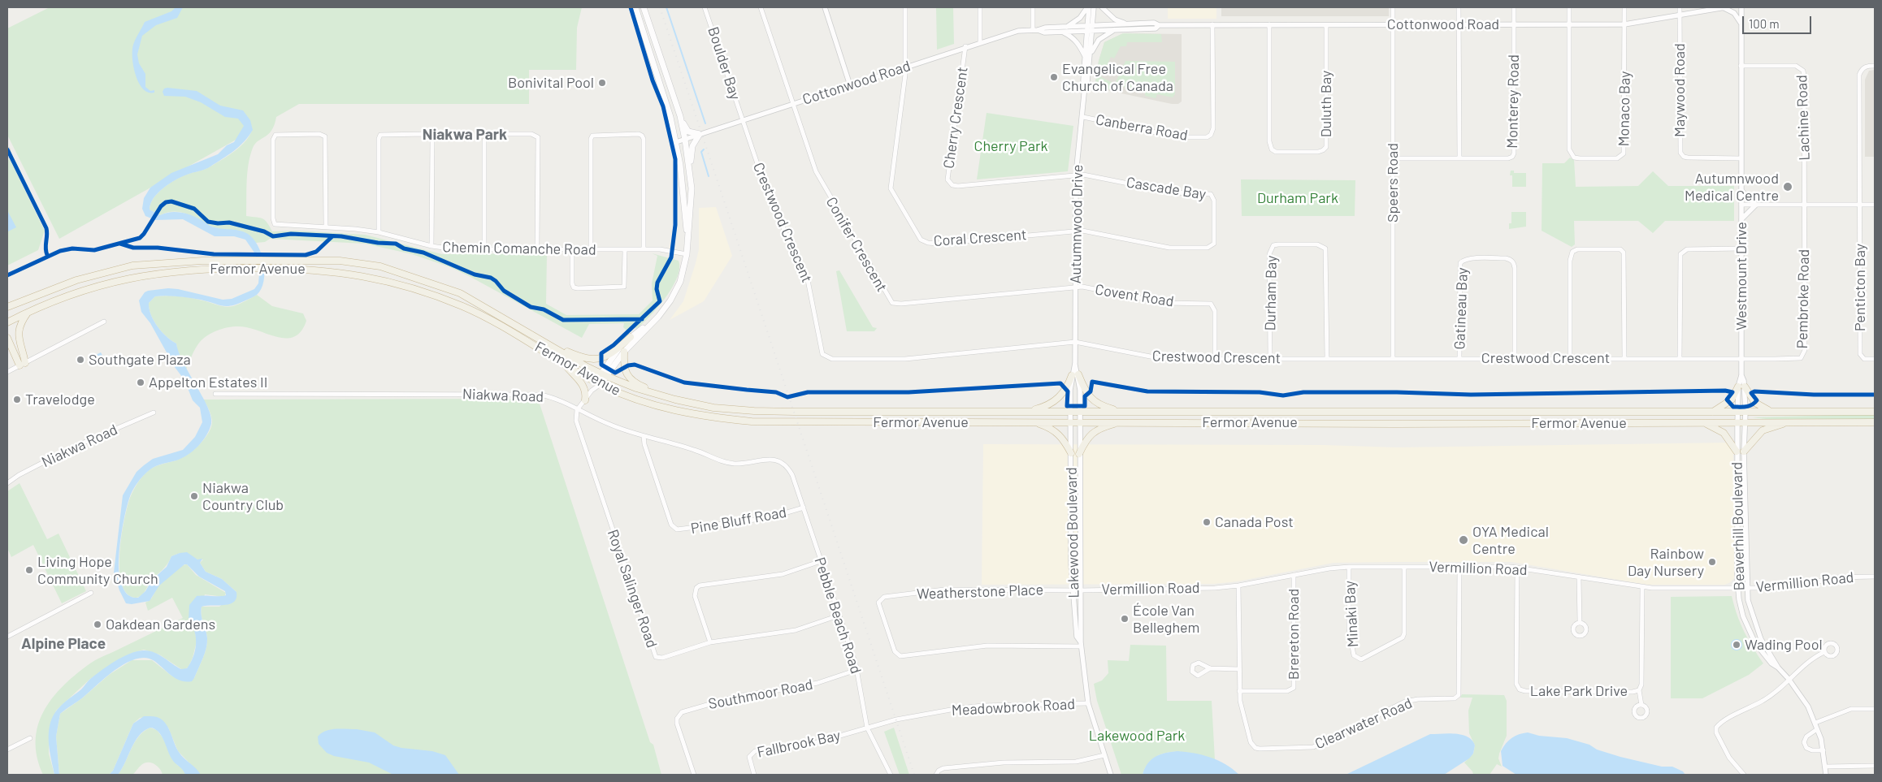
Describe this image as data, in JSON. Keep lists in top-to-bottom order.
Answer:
{
  "streets": {
    "highway": ["Fermor Avenue"],
    "street": [
      "Cottonwood Road",
      "Boulder Bay",
      "Maywood Road",
      "Monterey Road",
      "Duluth Bay",
      "Monaco Bay",
      "Cherry Crescent",
      "Lachine Road",
      "Canberra Road",
      "Speers Road",
      "Cascade Bay",
      "Crestwood Crescent",
      "Autumnwood Drive",
      "Coral Crescent",
      "Conifer Crescent",
      "Chemin Comanche Road",
      "Westmount Drive",
      "Penticton Bay",
      "Durham Bay",
      "Covent Road",
      "Pembroke Road",
      "Gatineau Bay",
      "Niakwa Road",
      "Pine Bluff Road",
      "Beaverhill Boulevard",
      "Lakewood Boulevard",
      "Vermillion Road",
      "Royal Salinger Road",
      "Weatherstone Place",
      "Minaki Bay",
      "Pebble Beach Road",
      "Brereton Road",
      "Lake Park Drive",
      "Southmoor Road",
      "Meadowbrook Road",
      "Clearwater Road",
      "Fallbrook Bay"
    ]
  },
  "crossings": [
    ["Cottonwood Road", "Boulder Bay"],
    ["Cottonwood Road", "Maywood Road"],
    ["Cottonwood Road", "Monterey Road"],
    ["Cottonwood Road", "Duluth Bay"],
    ["Cottonwood Road", "Monaco Bay"],
    ["Cottonwood Road", "Cherry Crescent"],
    ["Cottonwood Road", "Canberra Road"],
    ["Cottonwood Road", "Speers Road"],
    ["Cottonwood Road", "Crestwood Crescent"],
    ["Cottonwood Road", "Autumnwood Drive"],
    ["Cottonwood Road", "Coral Crescent"],
    ["Cottonwood Road", "Conifer Crescent"],
    ["Boulder Bay", "Crestwood Crescent"],
    ["Maywood Road", "Westmount Drive"],
    ["Monterey Road", "Speers Road"],
    ["Cherry Crescent", "Cascade Bay"],
    ["Cherry Crescent", "Autumnwood Drive"],
    ["Lachine Road", "Westmount Drive"],
    ["Lachine Road", "Pembroke Road"],
    ["Canberra Road", "Autumnwood Drive"],
    ["Speers Road", "Crestwood Crescent"],
    ["Cascade Bay", "Autumnwood Drive"],
    ["Cascade Bay", "Coral Crescent"],
    ["Crestwood Crescent", "Autumnwood Drive"],
    ["Crestwood Crescent", "Westmount Drive"],
    ["Crestwood Crescent", "Durham Bay"],
    ["Crestwood Crescent", "Covent Road"],
    ["Crestwood Crescent", "Pembroke Road"],
    ["Crestwood Crescent", "Gatineau Bay"],
    ["Autumnwood Drive", "Coral Crescent"],
    ["Autumnwood Drive", "Conifer Crescent"],
    ["Autumnwood Drive", "Fermor Avenue"],
    ["Autumnwood Drive", "Covent Road"],
    ["Autumnwood Drive", "Lakewood Boulevard"],
    ["Conifer Crescent", "Covent Road"],
    ["Fermor Avenue", "Westmount Drive"],
    ["Fermor Avenue", "Beaverhill Boulevard"],
    ["Fermor Avenue", "Lakewood Boulevard"],
    ["Westmount Drive", "Pembroke Road"],
    ["Westmount Drive", "Beaverhill Boulevard"],
    ["Niakwa Road", "Pine Bluff Road"],
    ["Niakwa Road", "Royal Salinger Road"],
    ["Niakwa Road", "Pebble Beach Road"],
    ["Pine Bluff Road", "Pebble Beach Road"],
    ["Beaverhill Boulevard", "Vermillion Road"],
    ["Lakewood Boulevard", "Vermillion Road"],
    ["Lakewood Boulevard", "Weatherstone Place"],
    ["Lakewood Boulevard", "Meadowbrook Road"],
    ["Vermillion Road", "Weatherstone Place"],
    ["Vermillion Road", "Minaki Bay"],
    ["Vermillion Road", "Brereton Road"],
    ["Vermillion Road", "Lake Park Drive"],
    ["Vermillion Road", "Clearwater Road"],
    ["Royal Salinger Road", "Pebble Beach Road"],
    ["Pebble Beach Road", "Southmoor Road"],
    ["Pebble Beach Road", "Meadowbrook Road"],
    ["Pebble Beach Road", "Fallbrook Bay"],
    ["Brereton Road", "Clearwater Road"],
    ["Meadowbrook Road", "Fallbrook Bay"]
  ],
  "districts": ["Niakwa Park", "Alpine Place"],
  "parks": ["Cherry Park", "Durham Park", "Lakewood Park"],
  "places": [
    "Evangelical Free Church of Canada",
    "Bonivital Pool",
    "Autumnwood Medical Centre",
    "Southgate Plaza",
    "Appelton Estates II",
    "Travelodge",
    "Niakwa Country Club",
    "Canada Post",
    "OYA Medical Centre",
    "Rainbow Day Nursery",
    "Living Hope Community Church",
    "École Van Belleghem",
    "Oakdean Gardens",
    "Wading Pool"
  ],
  "scale_bar": "100 m"
}
